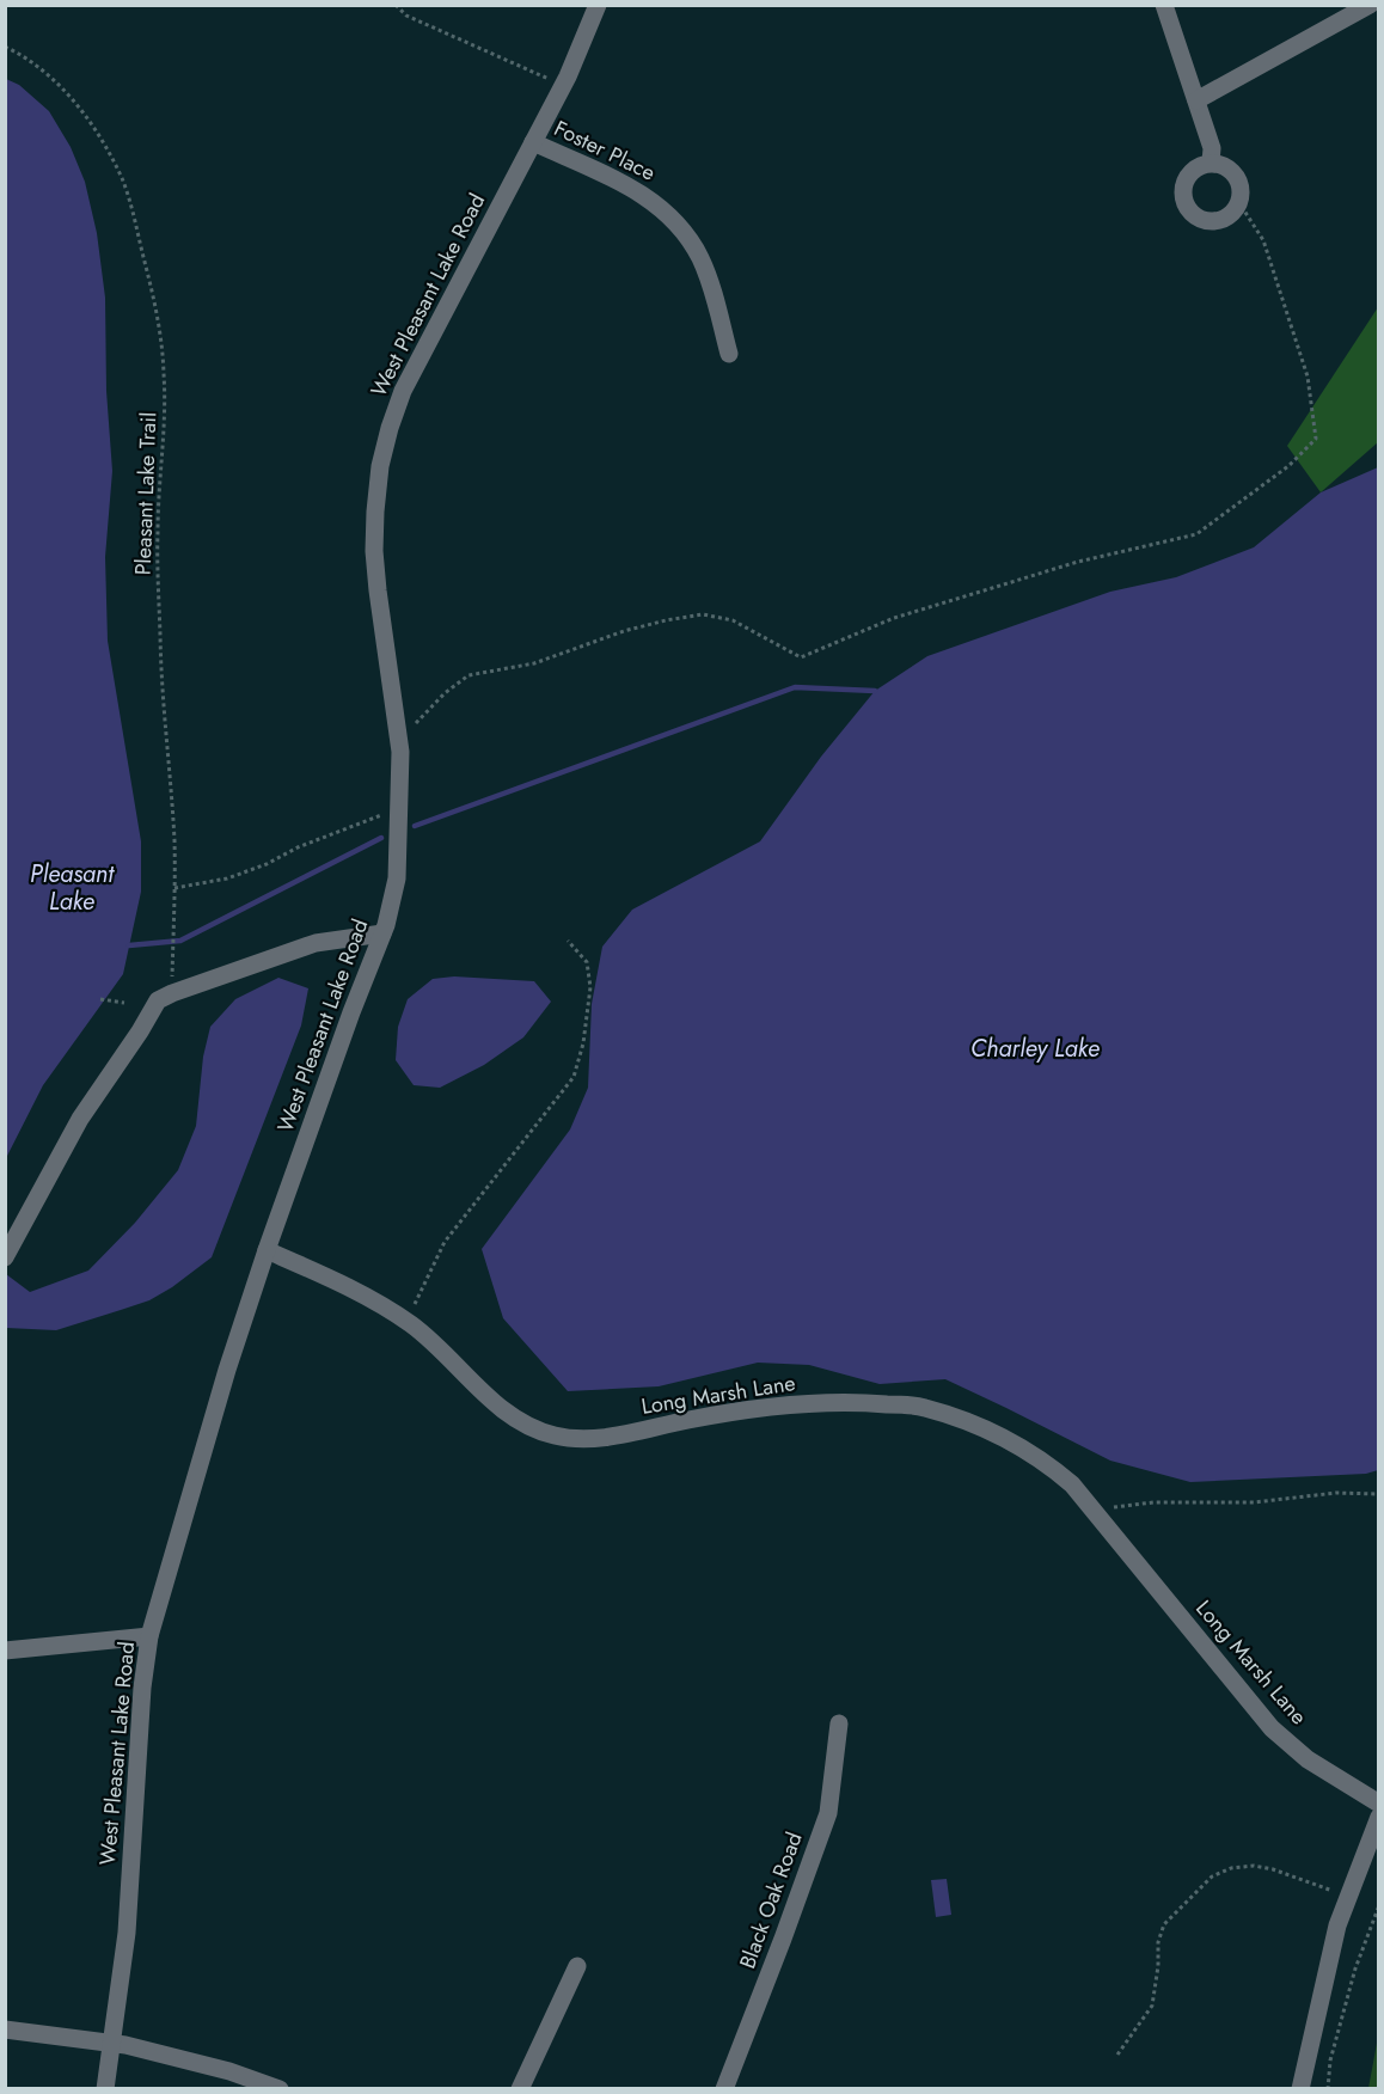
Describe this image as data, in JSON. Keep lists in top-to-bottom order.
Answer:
{
  "streets": {
    "street": [
      "Foster Place",
      "West Pleasant Lake Road",
      "Long Marsh Lane",
      "Black Oak Road"
    ],
    "path": ["Pleasant Lake Trail"]
  },
  "crossings": [
    ["Foster Place", "West Pleasant Lake Road"],
    ["West Pleasant Lake Road", "Long Marsh Lane"]
  ],
  "water": ["Pleasant Lake", "Charley Lake"]
}
